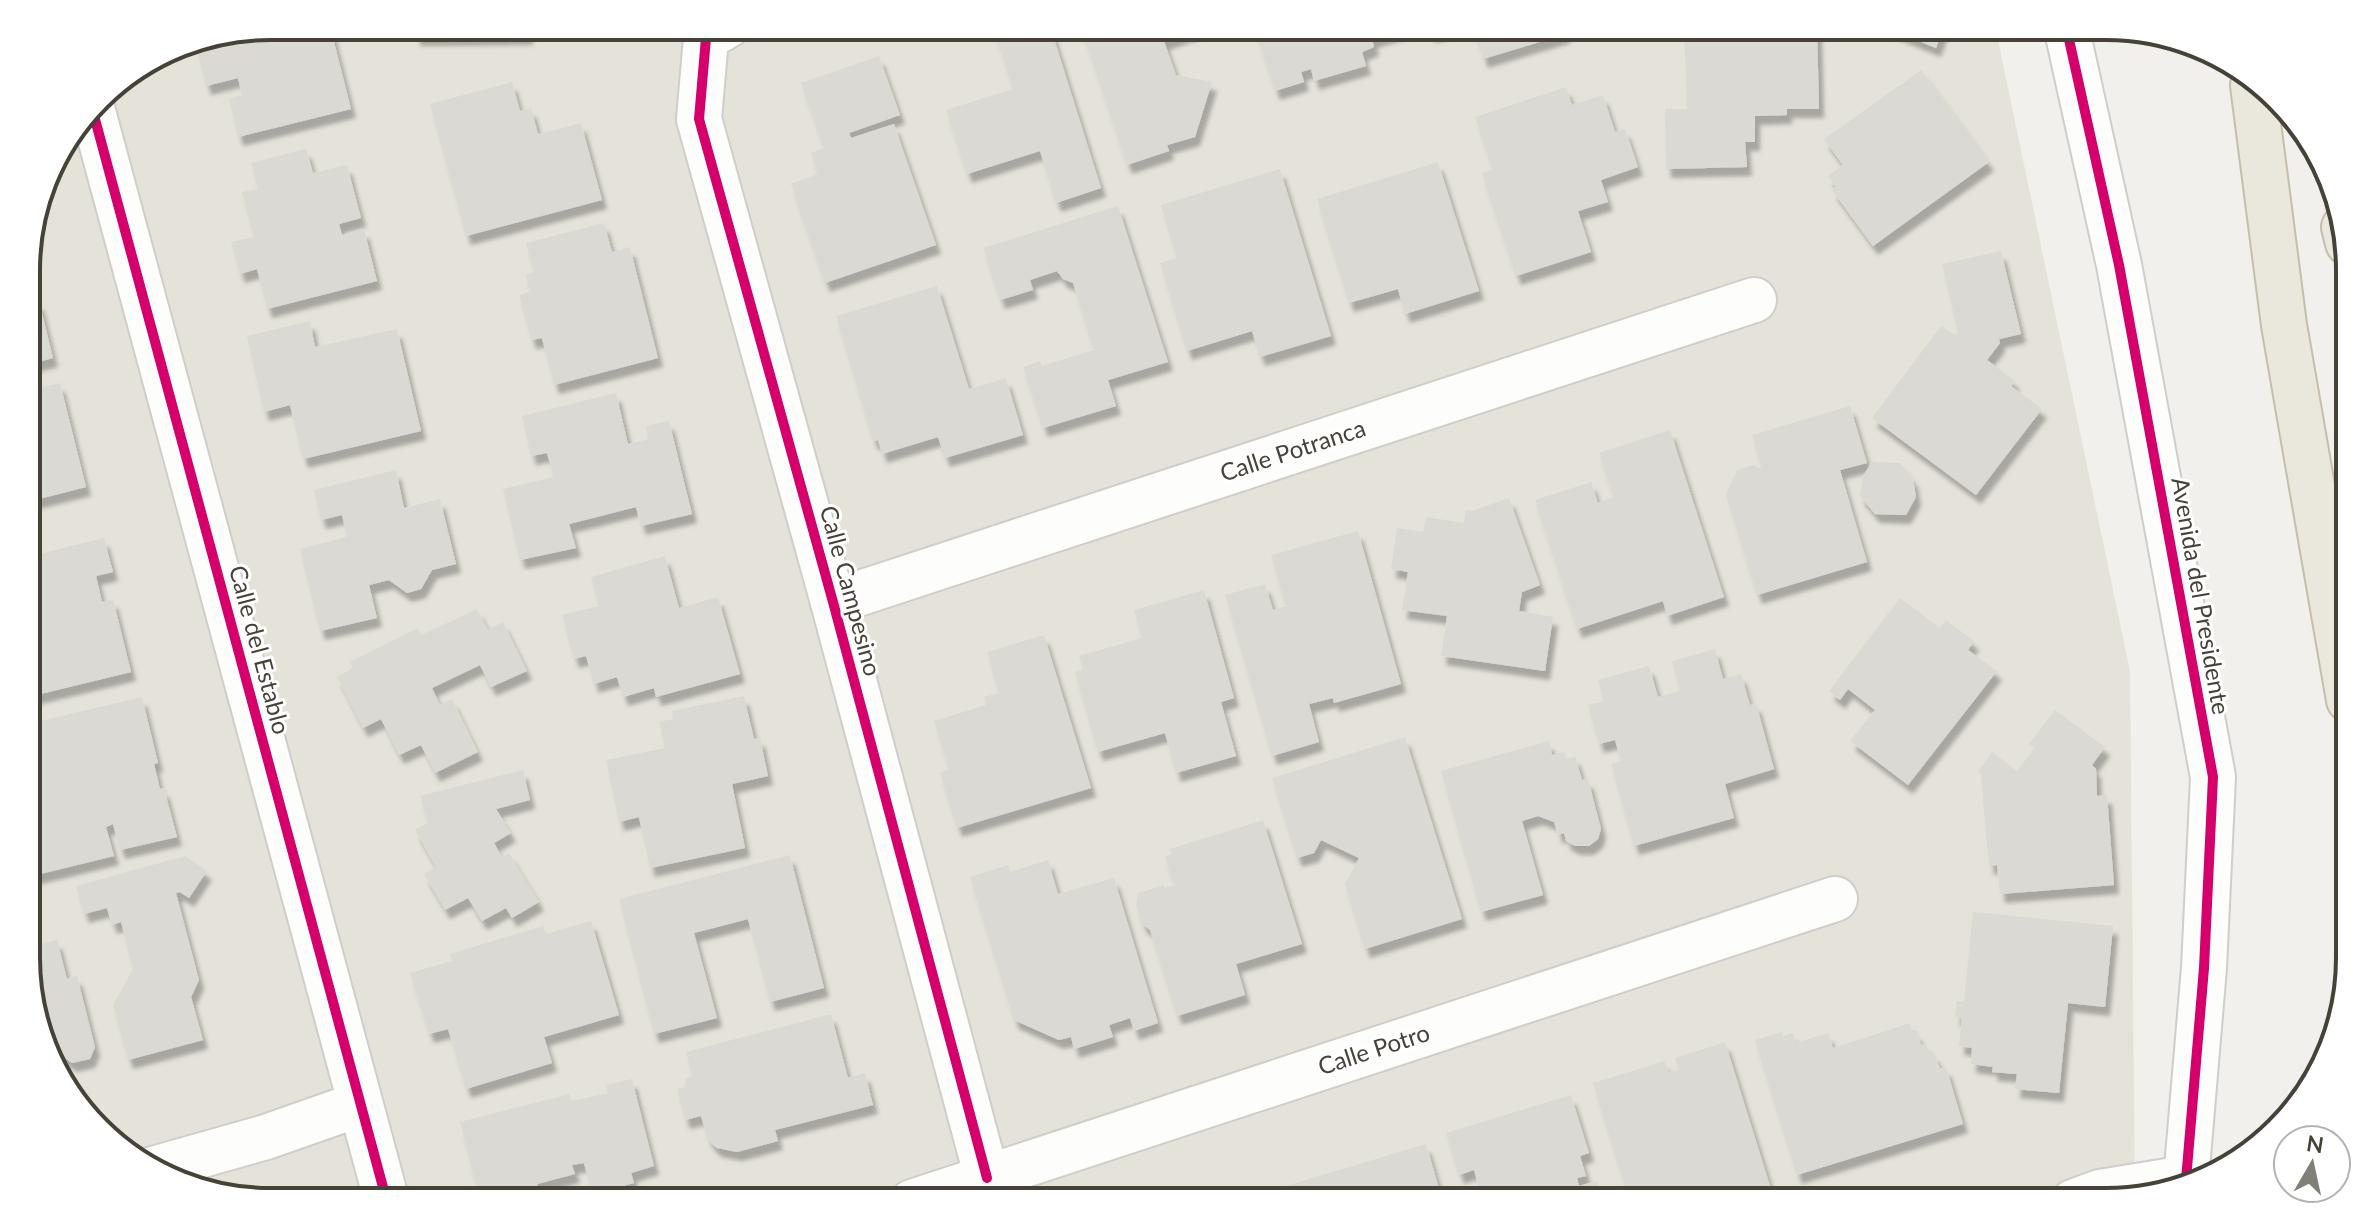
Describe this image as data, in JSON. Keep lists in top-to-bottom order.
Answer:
{
  "streets": {
    "street": [
      "Calle Potranca",
      "Calle Campesino",
      "Avenida del Presidente",
      "Calle del Establo",
      "Calle Potro"
    ]
  },
  "crossings": [
    ["Calle Potranca", "Calle Campesino"],
    ["Calle Campesino", "Calle Potro"]
  ],
  "north": "top"
}
